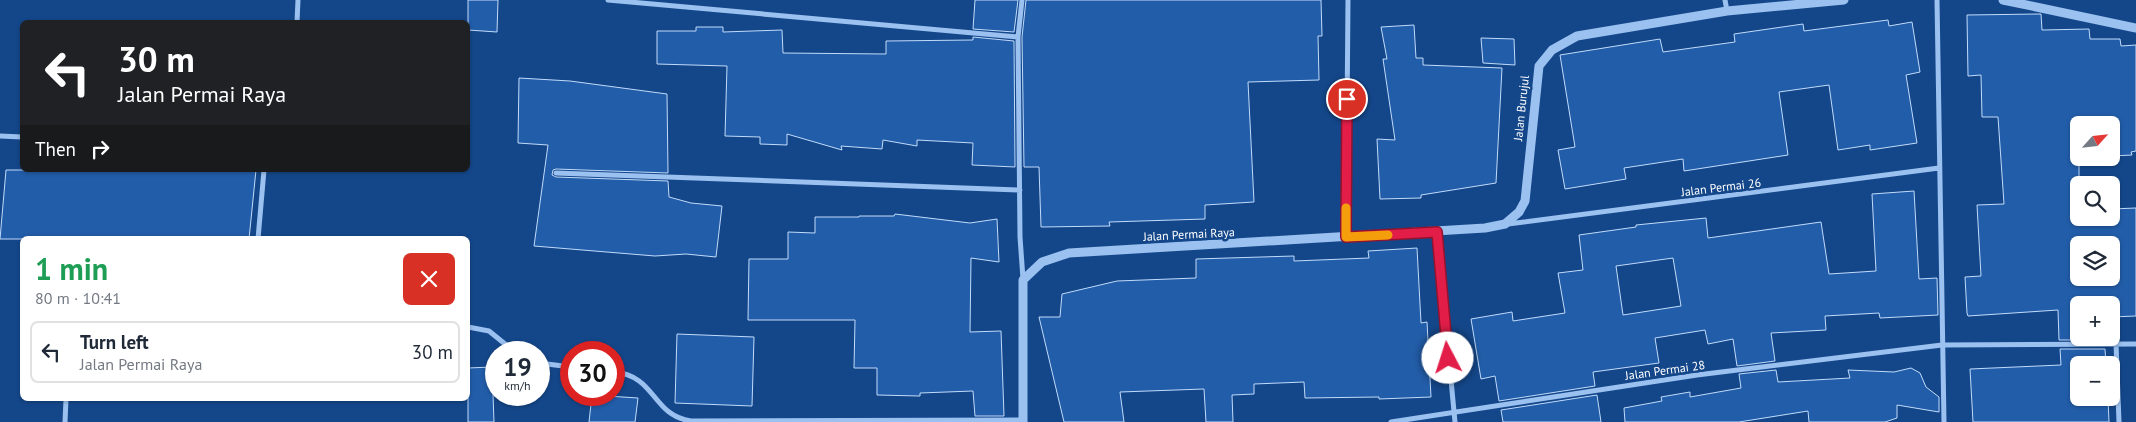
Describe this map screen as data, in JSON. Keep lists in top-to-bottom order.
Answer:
{
  "streets": {
    "street": [
      "Jalan Burujul",
      "Jalan Permai 26",
      "Jalan Permai Raya",
      "Jalan Permai 28"
    ]
  },
  "crossings": [
    ["Jalan Burujul", "Jalan Permai 26"],
    ["Jalan Burujul", "Jalan Permai Raya"],
    ["Jalan Permai 26", "Jalan Permai Raya"]
  ],
  "north": "top right",
  "page": {
    "turn": ["30 m", "Jalan Permai Raya"],
    "map_buttons": ["+", "−"],
    "then": "Then",
    "heading": ["1 min", "80 m · 10:41"],
    "list": [
      {
        "name": "Turn left",
        "note": "Jalan Permai Raya",
        "value": "30 m"
      }
    ],
    "speed": "19 km/h",
    "limit": "30"
  }
}
